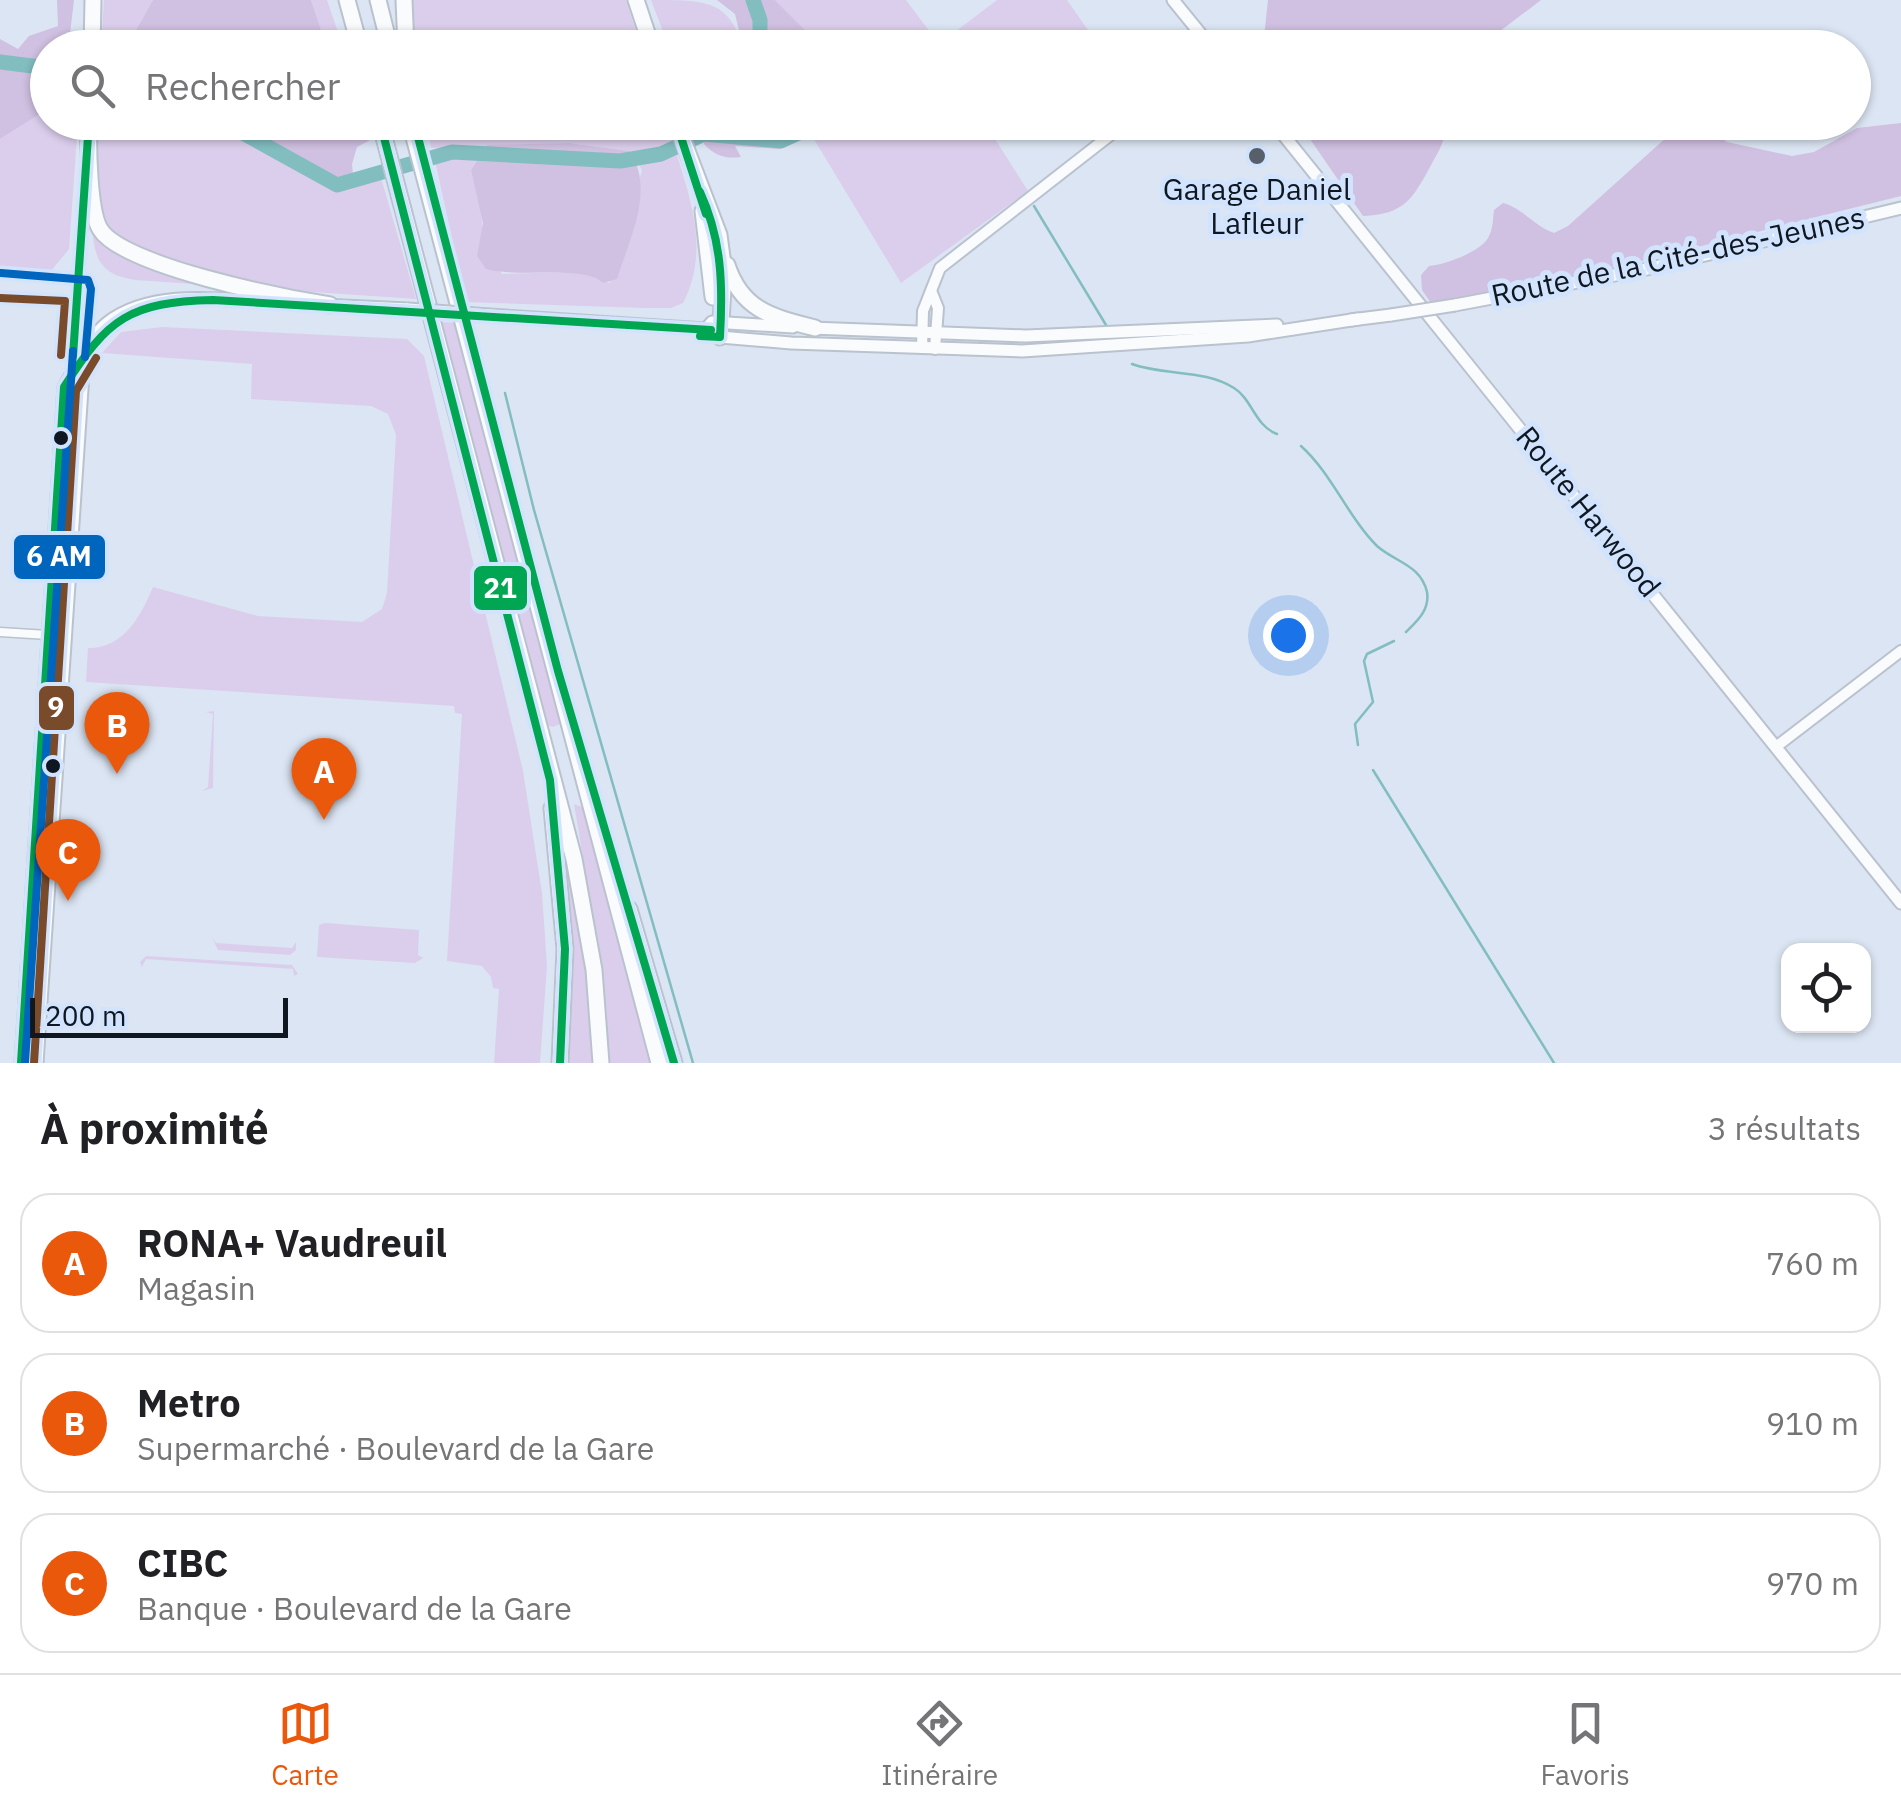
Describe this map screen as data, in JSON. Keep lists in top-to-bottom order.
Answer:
{
  "streets": {
    "main road": ["Route de la Cité-des-Jeunes", "Route Harwood"]
  },
  "places": ["Garage Daniel Lafleur"],
  "lines": ["transit line 21", "transit line 9"],
  "scale_bar": "200 m",
  "page": {
    "search": "Rechercher",
    "pins": ["B", "A", "C"],
    "scale": "200 m",
    "heading": ["À proximité", "3 résultats"],
    "list": [
      {
        "mark": "A",
        "name": "RONA+ Vaudreuil",
        "note": "Magasin",
        "value": "760 m"
      },
      {
        "mark": "B",
        "name": "Metro",
        "note": "Supermarché · Boulevard de la Gare",
        "value": "910 m"
      },
      {
        "mark": "C",
        "name": "CIBC",
        "note": "Banque · Boulevard de la Gare",
        "value": "970 m"
      }
    ],
    "nav": ["Carte", "Itinéraire", "Favoris"]
  }
}
